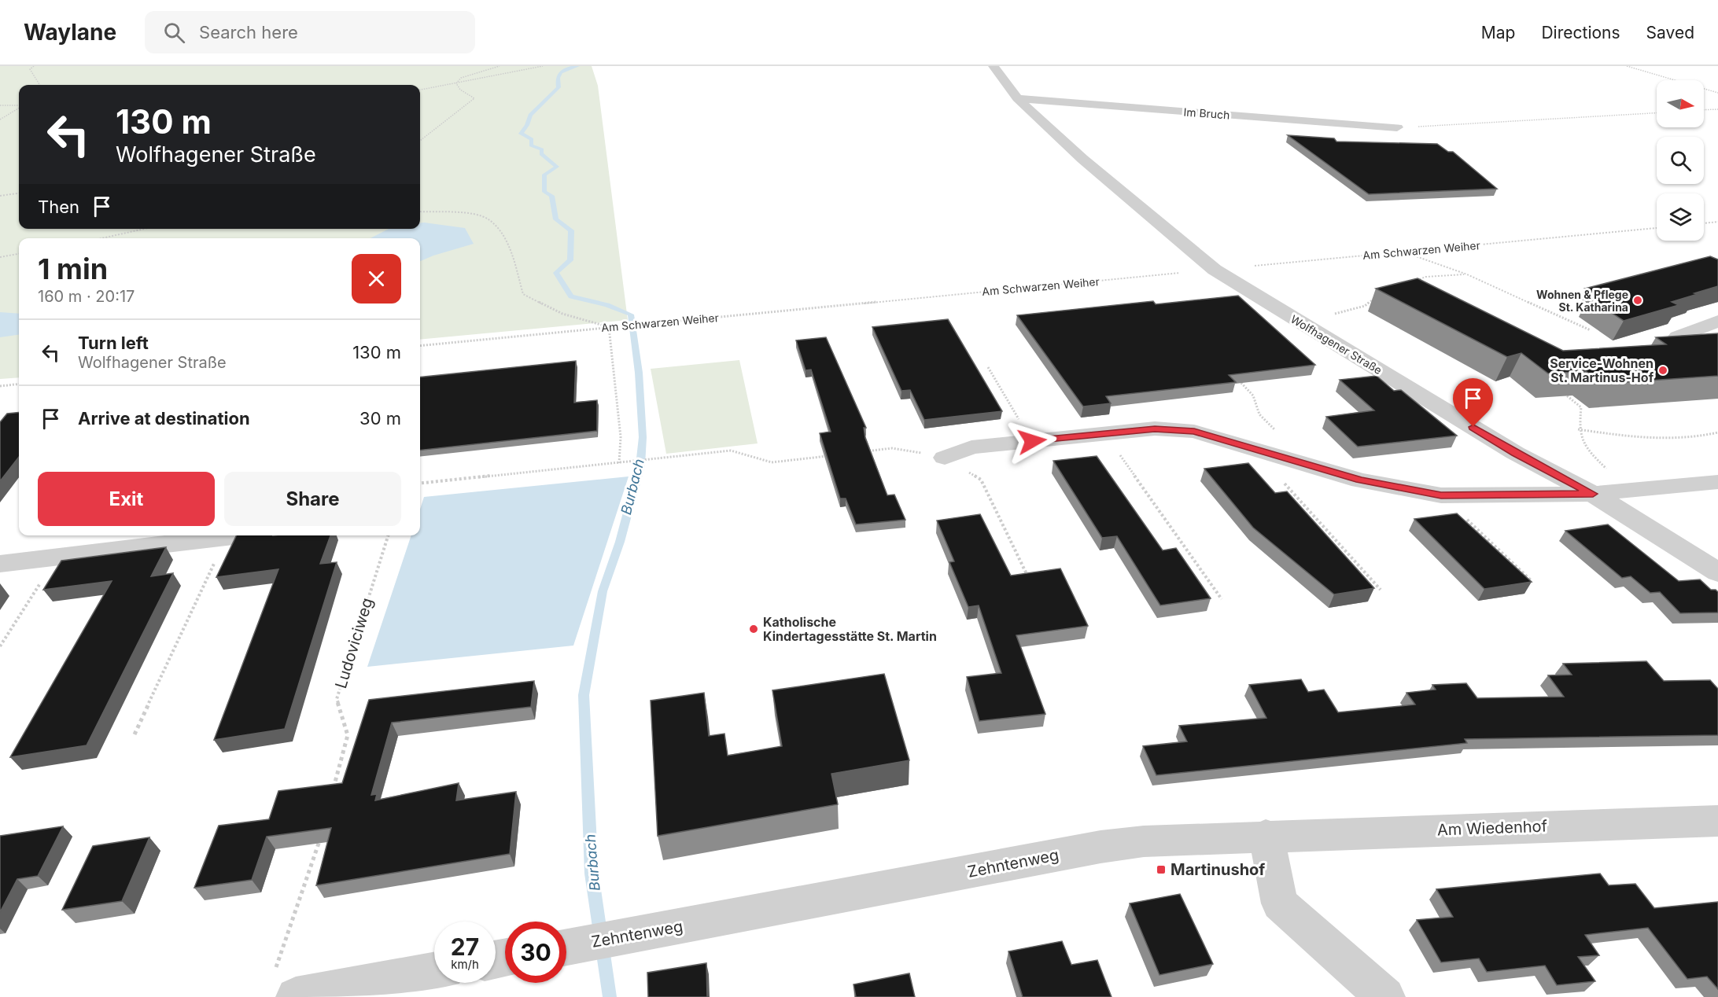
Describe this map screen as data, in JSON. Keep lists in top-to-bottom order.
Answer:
{
  "streets": {
    "street": [
      "Im Bruch",
      "Wolfhagener Straße",
      "Am Wiedenhof",
      "Zehntenweg"
    ],
    "path": ["Am Schwarzen Weiher", "Ludoviciweg"]
  },
  "crossings": [
    ["Im Bruch", "Wolfhagener Straße"],
    ["Am Schwarzen Weiher", "Wolfhagener Straße"],
    ["Am Wiedenhof", "Zehntenweg"]
  ],
  "water": ["Burbach"],
  "places": {
    "other": ["Wohnen & Pflege St. Katharina", "Service-Wohnen St. Martinus-Hof", "Katholische Kindertagesstätte St. Martin"],
    "transit": ["Martinushof"]
  },
  "north": "right",
  "page": {
    "header": "Waylane",
    "search": "Search here",
    "nav": ["Map", "Directions", "Saved"],
    "turn": ["130 m", "Wolfhagener Straße"],
    "then": "Then",
    "heading": ["1 min", "160 m · 20:17"],
    "list": [
      {
        "name": "Turn left",
        "note": "Wolfhagener Straße",
        "value": "130 m"
      },
      {
        "name": "Arrive at destination",
        "value": "30 m"
      }
    ],
    "buttons": ["Exit", "Share"],
    "speed": "27 km/h",
    "limit": "30"
  }
}
